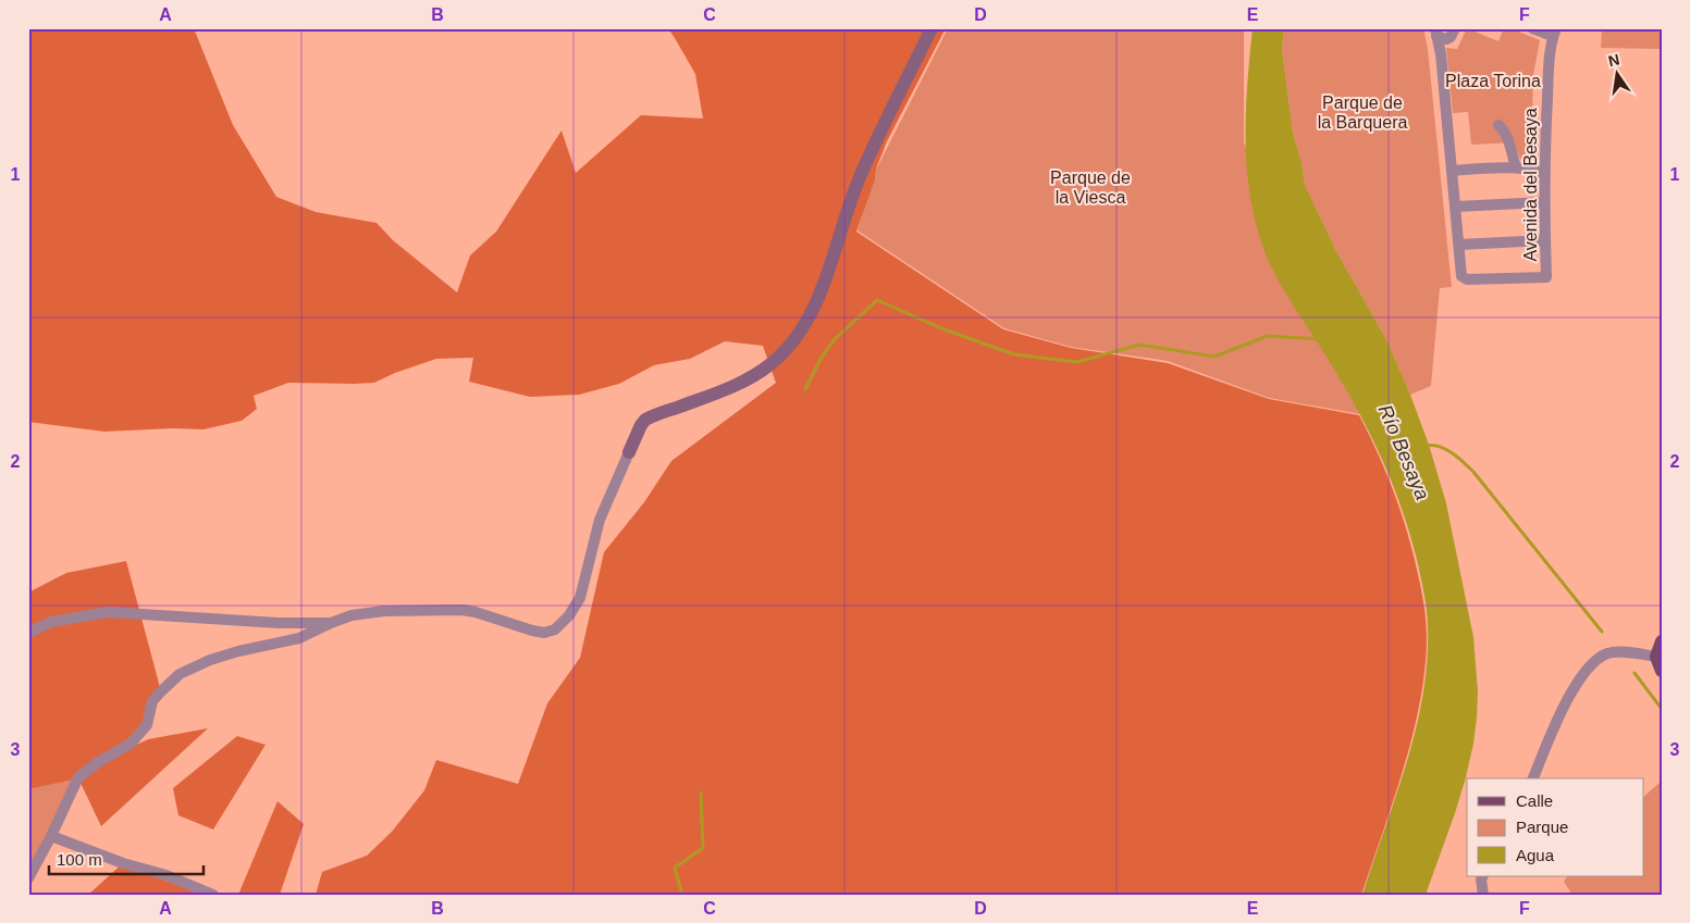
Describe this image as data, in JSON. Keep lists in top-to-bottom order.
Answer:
{
  "streets": {
    "street": ["Avenida del Besaya"]
  },
  "water": ["Río Besaya"],
  "parks": ["Plaza Torina", "Parque de la Barquera", "Parque de la Viesca"],
  "legend": ["Calle", "Parque", "Agua"],
  "scale_bar": "100 m",
  "north": "top",
  "grid": {
    "columns": [
      "A",
      "B",
      "C",
      "D",
      "E",
      "F"
    ],
    "rows": ["1", "2", "3"]
  }
}
